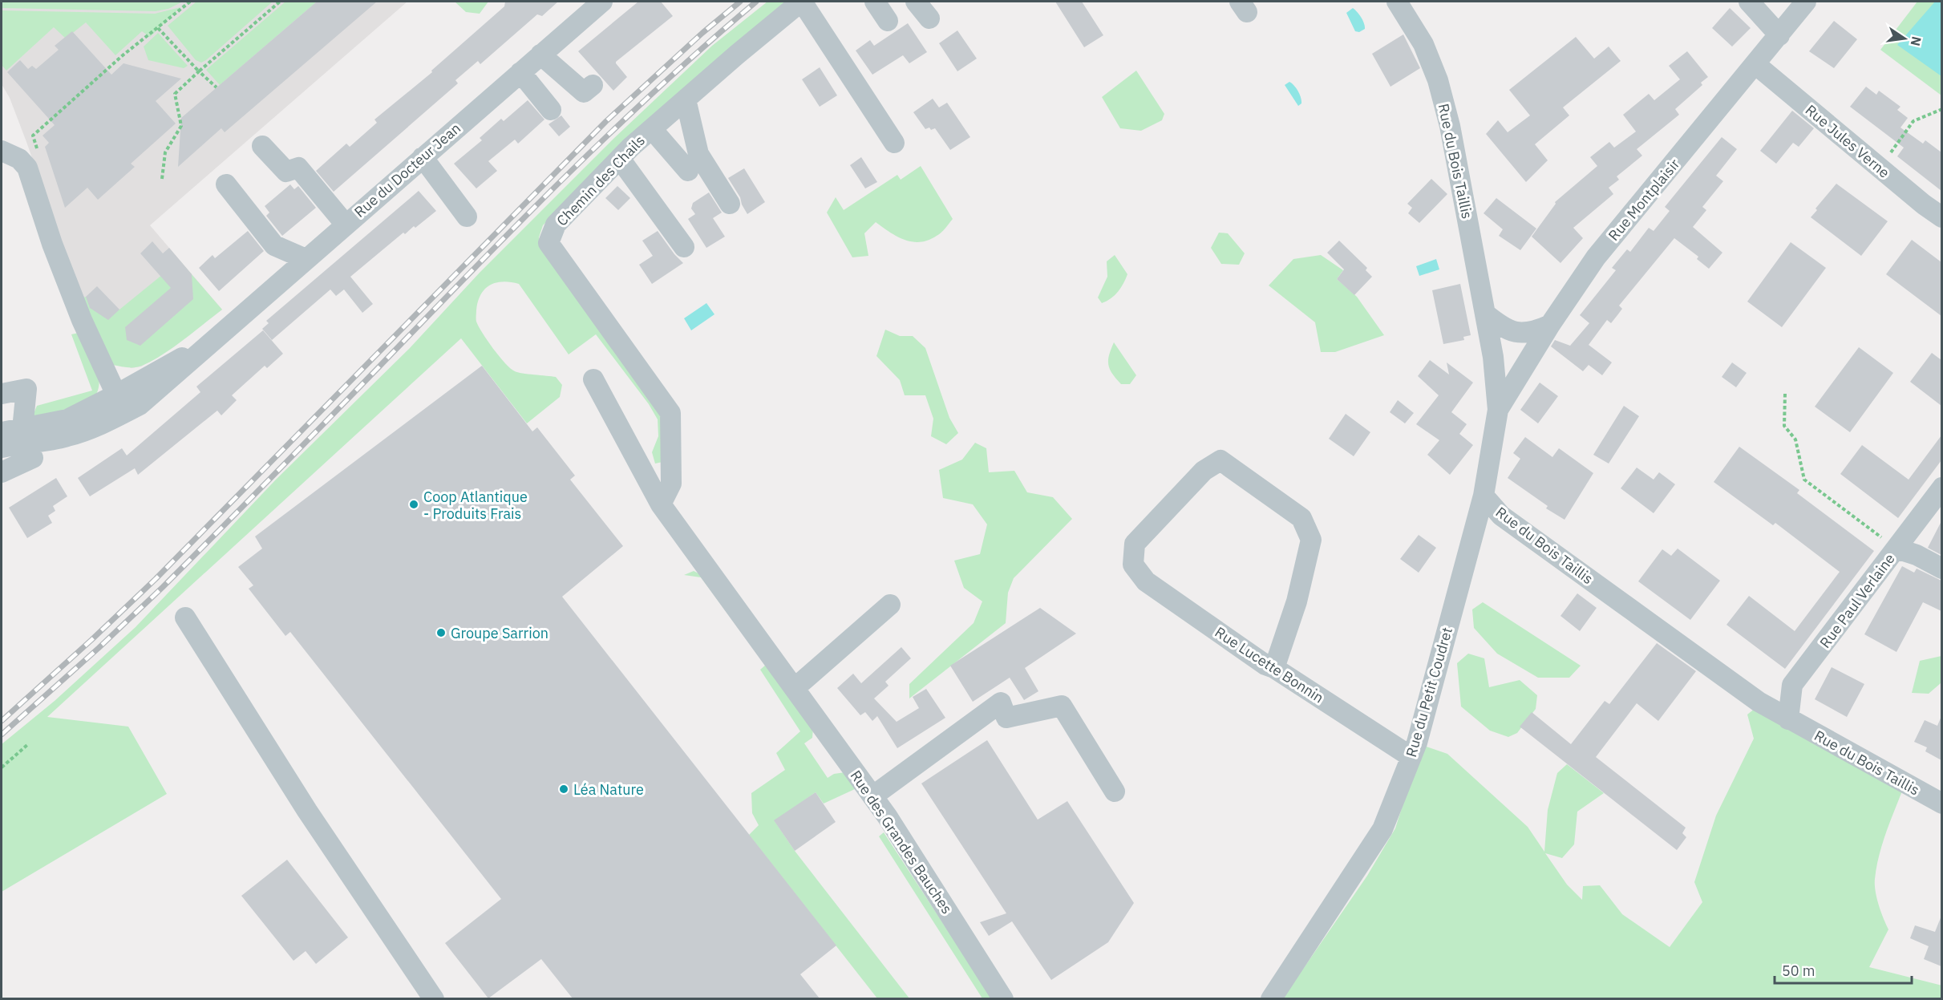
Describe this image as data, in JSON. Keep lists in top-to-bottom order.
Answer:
{
  "streets": {
    "street": [
      "Rue Jules Verne",
      "Rue du Bois Taillis",
      "Rue du Docteur Jean",
      "Chemin des Chails",
      "Rue Montplaisir",
      "Rue Paul Verlaine",
      "Rue Lucette Bonnin",
      "Rue du Petit Coudret",
      "Rue des Grandes Bauches"
    ]
  },
  "crossings": [
    ["Rue Jules Verne", "Rue Montplaisir"],
    ["Rue du Bois Taillis", "Rue Montplaisir"],
    ["Rue du Bois Taillis", "Rue Paul Verlaine"],
    ["Rue du Bois Taillis", "Rue du Petit Coudret"],
    ["Chemin des Chails", "Rue des Grandes Bauches"],
    ["Rue Lucette Bonnin", "Rue du Petit Coudret"]
  ],
  "places": ["Coop Atlantique - Produits Frais", "Groupe Sarrion", "Léa Nature"],
  "scale_bar": "50 m",
  "north": "right"
}
